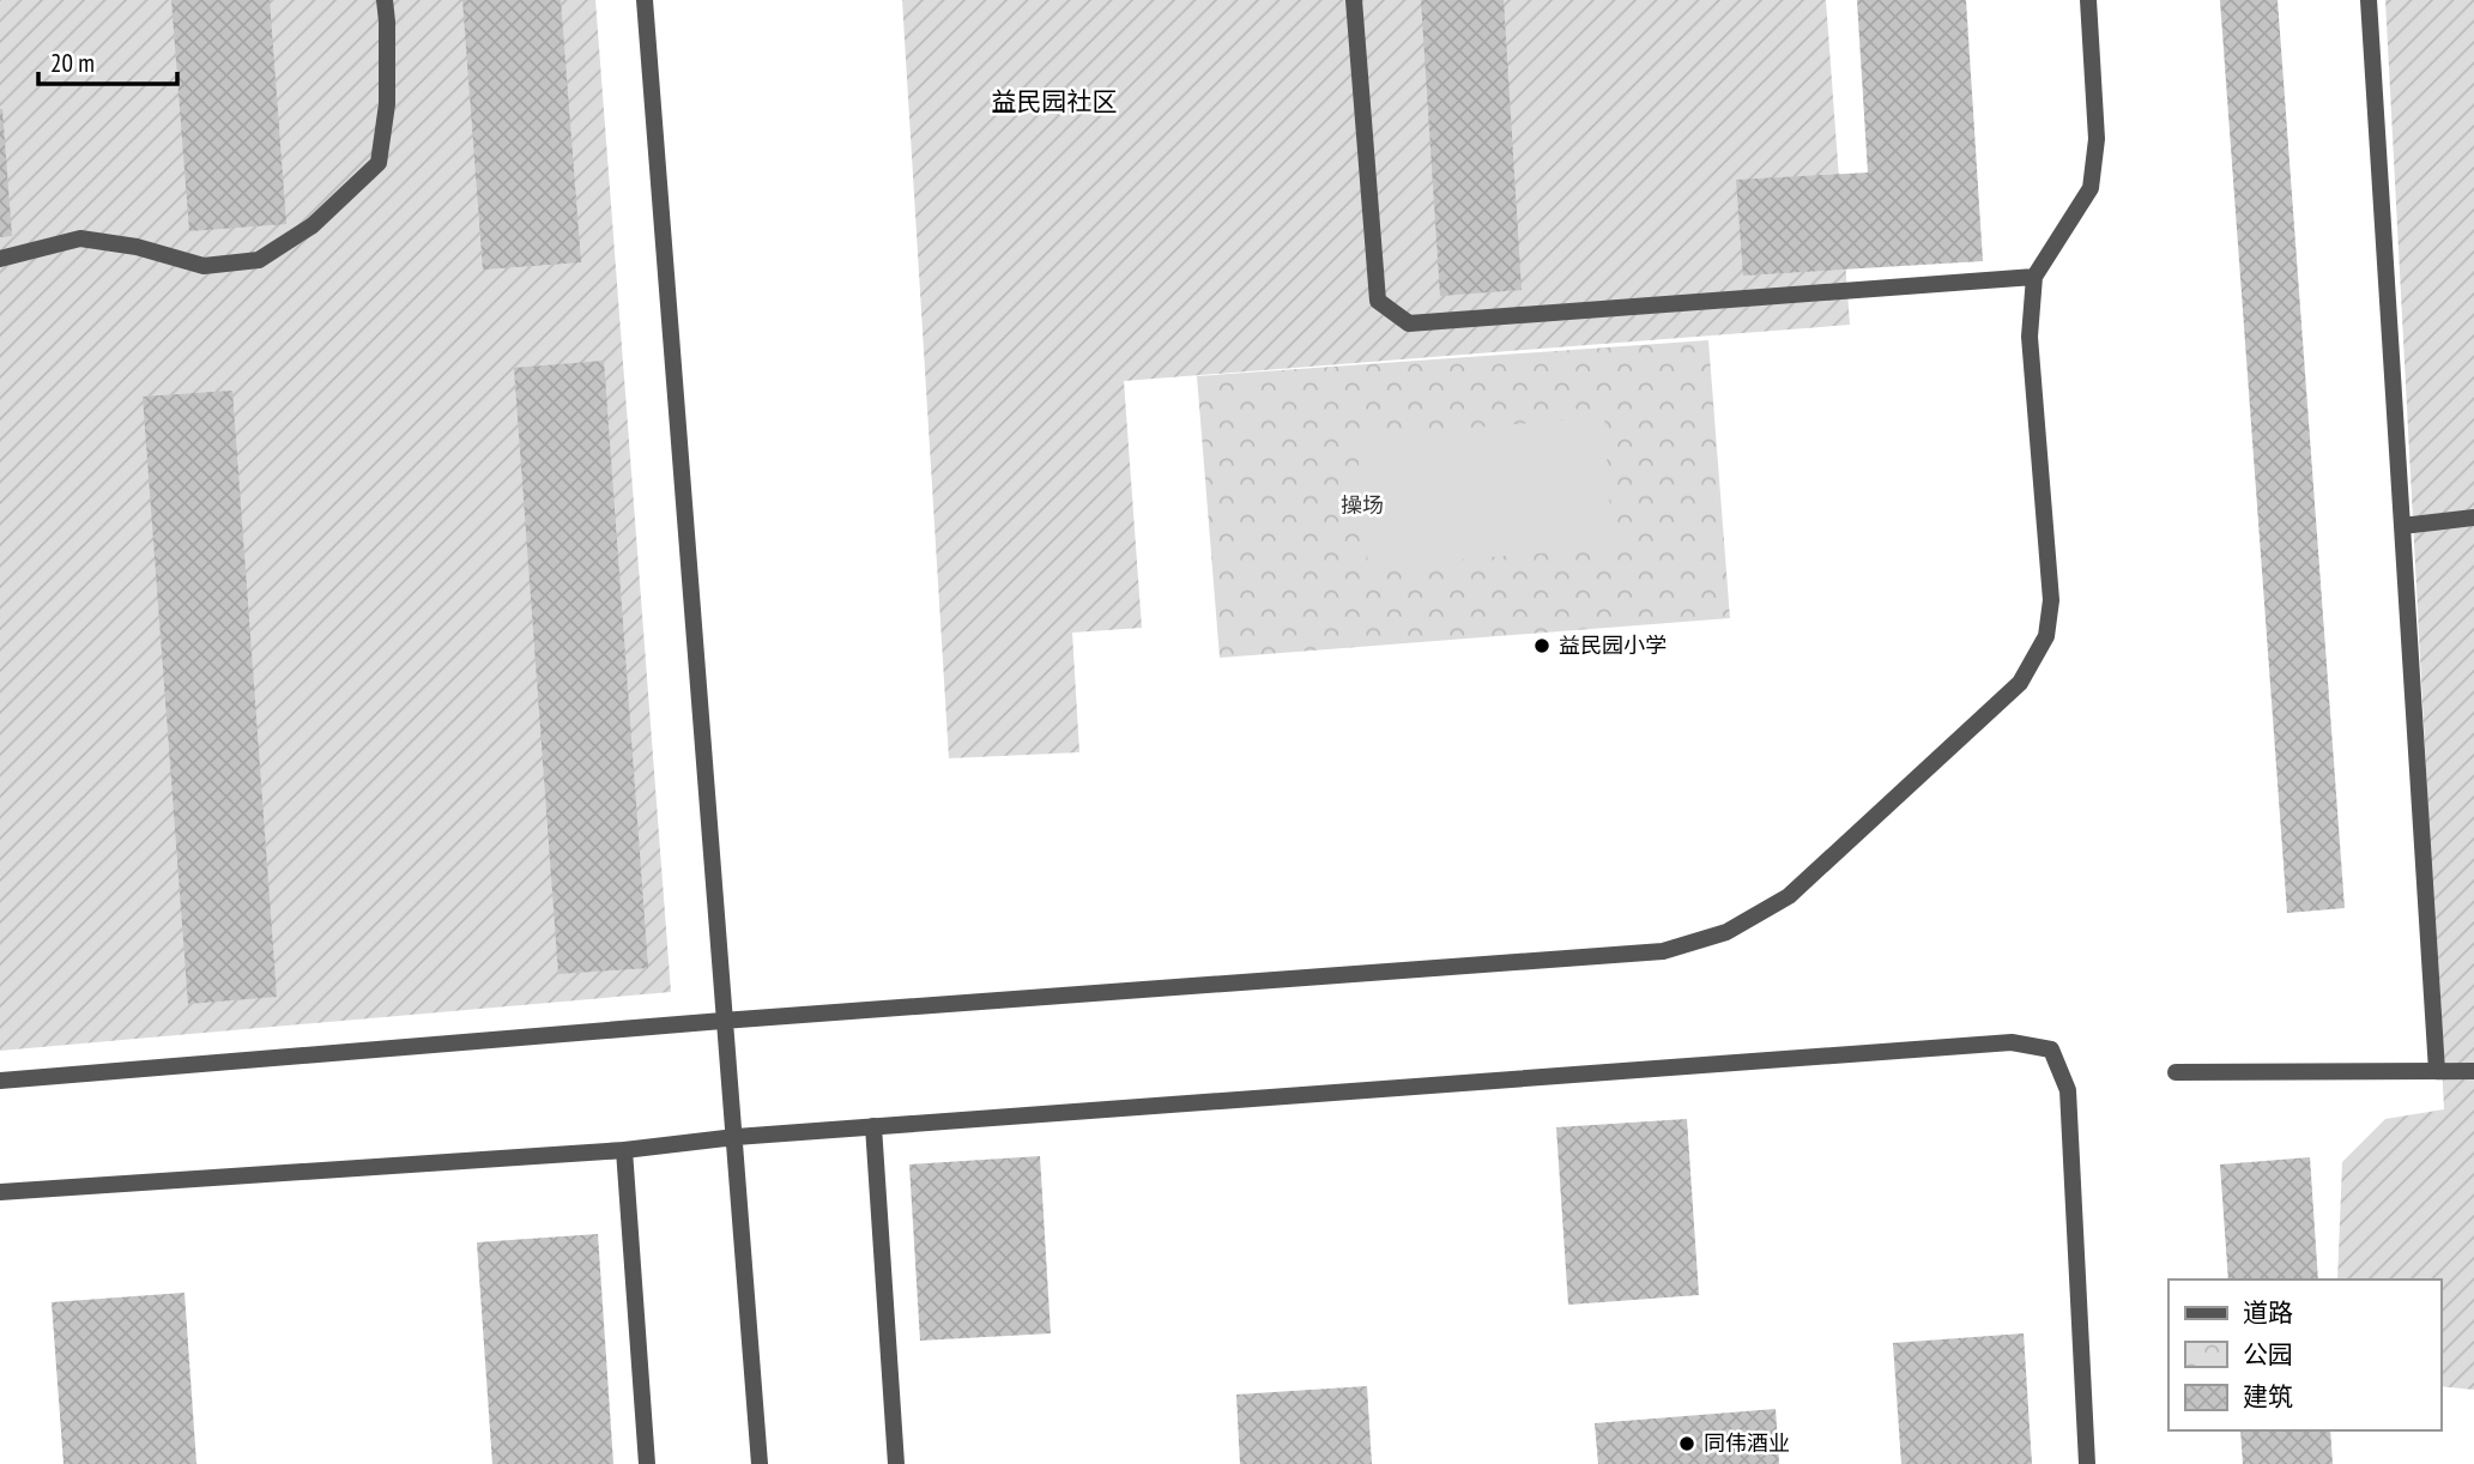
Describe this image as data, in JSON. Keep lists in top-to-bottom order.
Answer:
{
  "districts": ["益民园社区"],
  "parks": ["操场"],
  "places": ["益民园小学", "同伟酒业"],
  "legend": ["道路", "公园", "建筑"],
  "scale_bar": "20 m"
}
